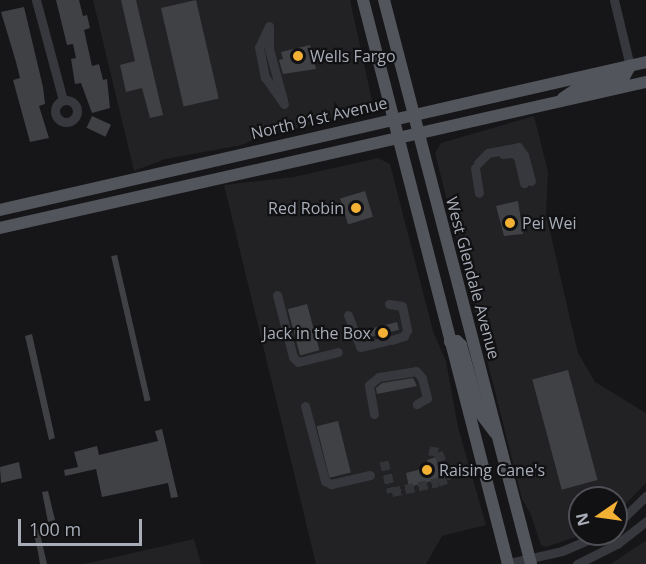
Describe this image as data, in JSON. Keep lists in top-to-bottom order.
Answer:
{
  "streets": {
    "main road": ["North 91st Avenue", "West Glendale Avenue"]
  },
  "crossings": [
    ["North 91st Avenue", "West Glendale Avenue"]
  ],
  "places": [
    "Wells Fargo",
    "Red Robin",
    "Pei Wei",
    "Jack in the Box",
    "Raising Cane's"
  ],
  "scale_bar": "100 m",
  "north": "left"
}
